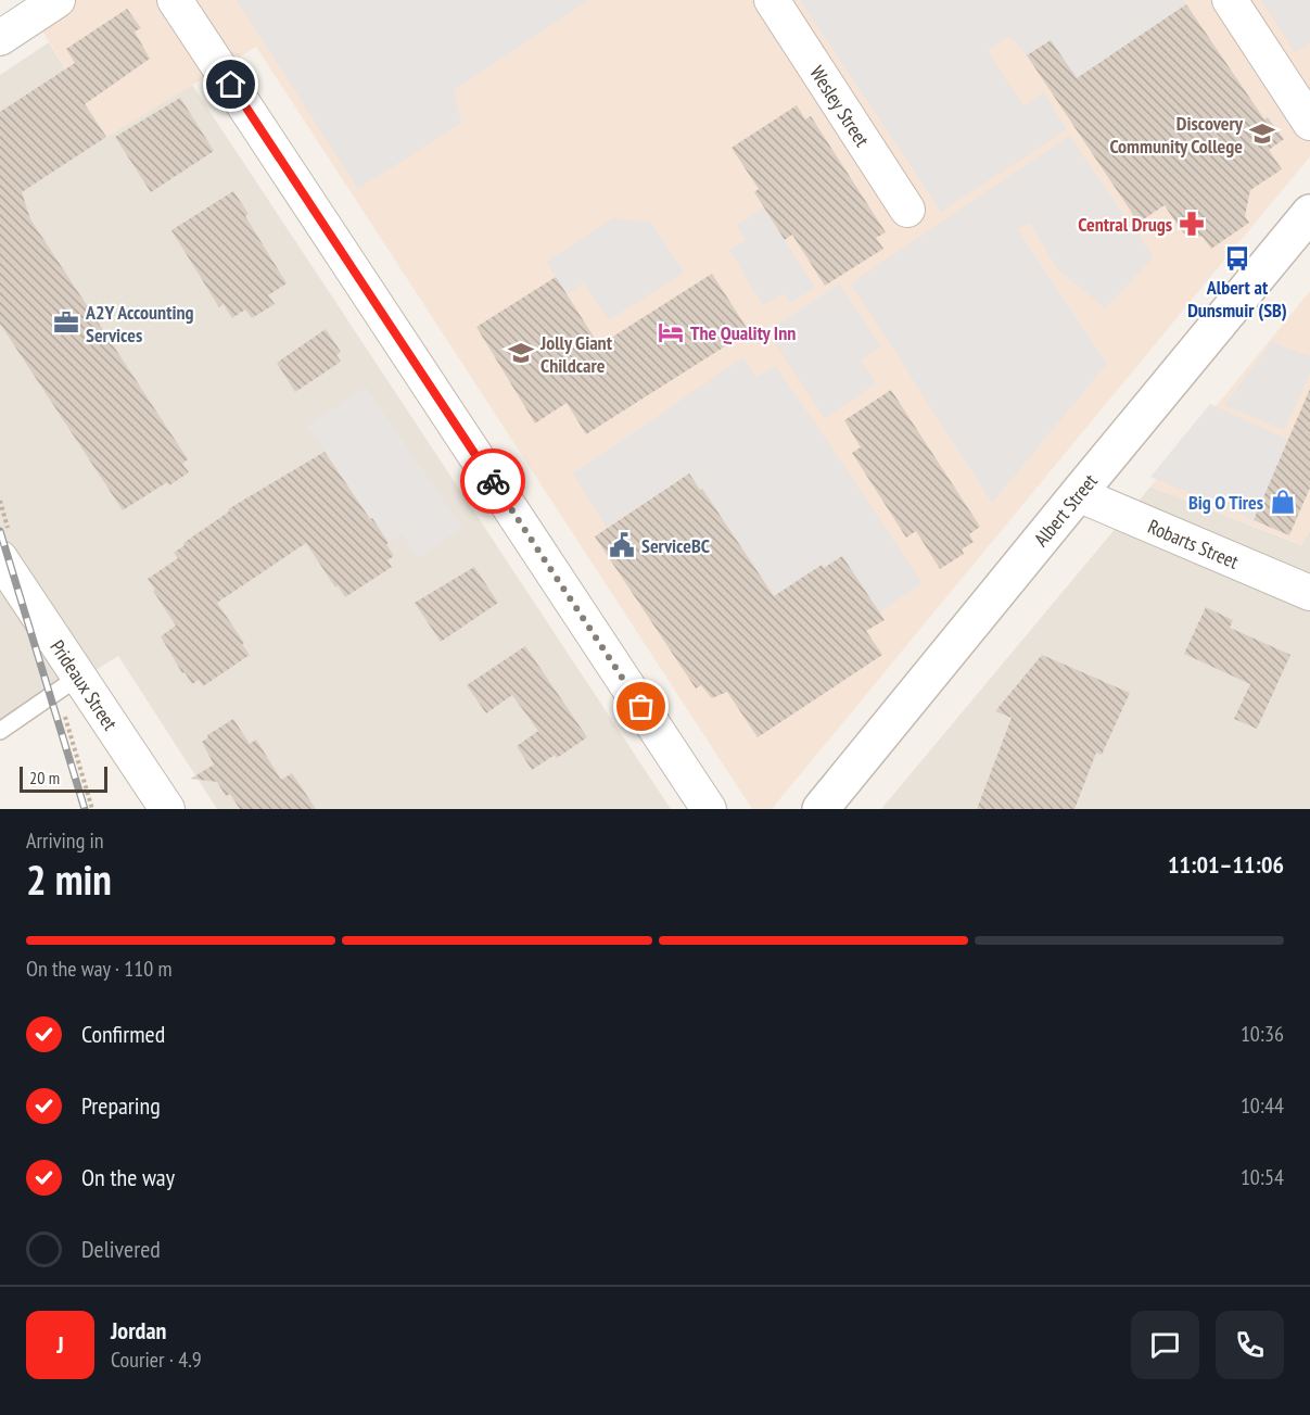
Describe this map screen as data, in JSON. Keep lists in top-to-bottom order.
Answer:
{
  "streets": {
    "street": [
      "Wesley Street",
      "Albert Street",
      "Robarts Street",
      "Prideaux Street"
    ]
  },
  "crossings": [
    ["Albert Street", "Robarts Street"]
  ],
  "places": {
    "school or university": ["Discovery Community College", "Jolly Giant Childcare"],
    "pharmacy": ["Central Drugs"],
    "bus stop": ["Albert at Dunsmuir (SB)"],
    "office": ["A2Y Accounting Services"],
    "hotel": ["The Quality Inn"],
    "shop": ["Big O Tires"],
    "public building": ["ServiceBC"]
  },
  "scale_bar": "20 m",
  "page": {
    "scale": "20 m",
    "heading": ["2 min", "Arriving in", "11:01–11:06"],
    "panel": ["Jordan", "Courier · 4.9"],
    "bar": "On the way · 110 m",
    "list": [
      ["Confirmed", "10:36"],
      ["Preparing", "10:44"],
      ["On the way", "10:54"],
      "Delivered"
    ],
    "round": "J"
  }
}
